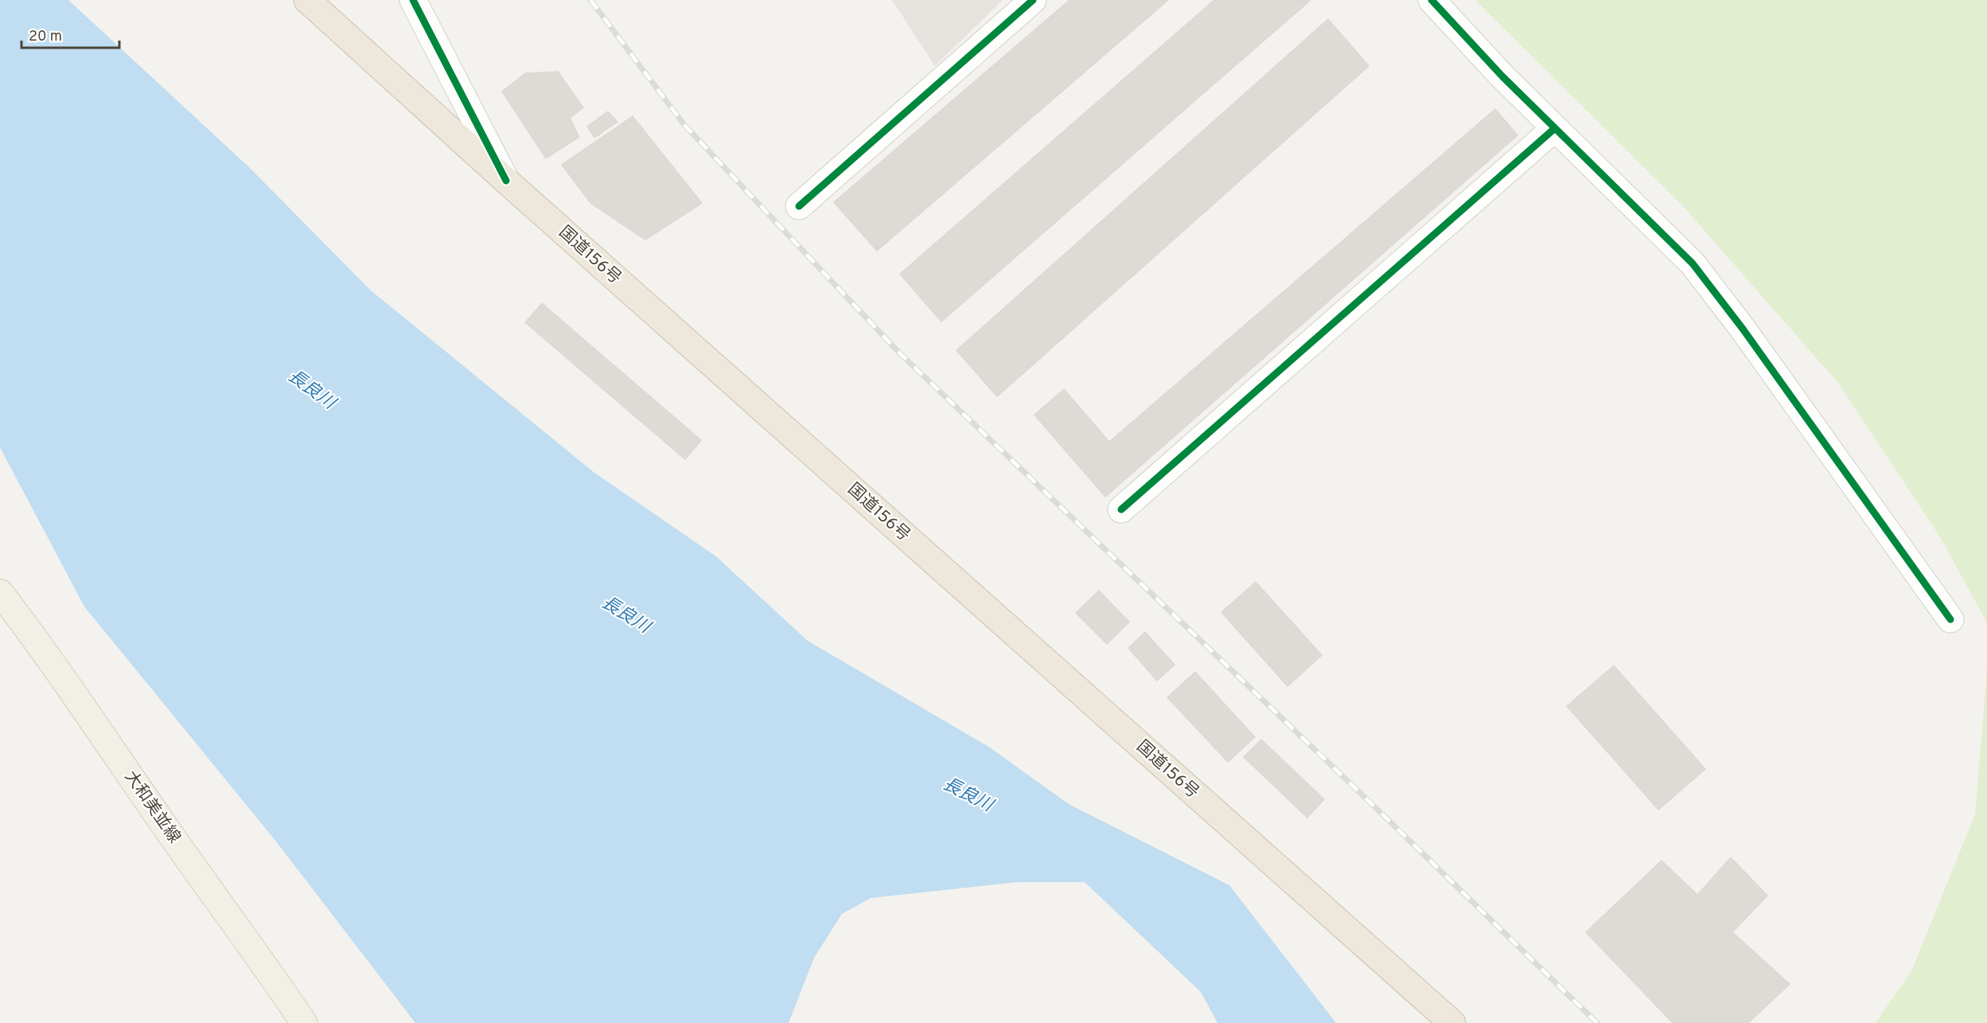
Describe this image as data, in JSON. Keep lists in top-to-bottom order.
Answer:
{
  "streets": {
    "highway": ["国道156号"],
    "main road": ["大和美並線"]
  },
  "water": ["長良川"],
  "scale_bar": "20 m"
}
